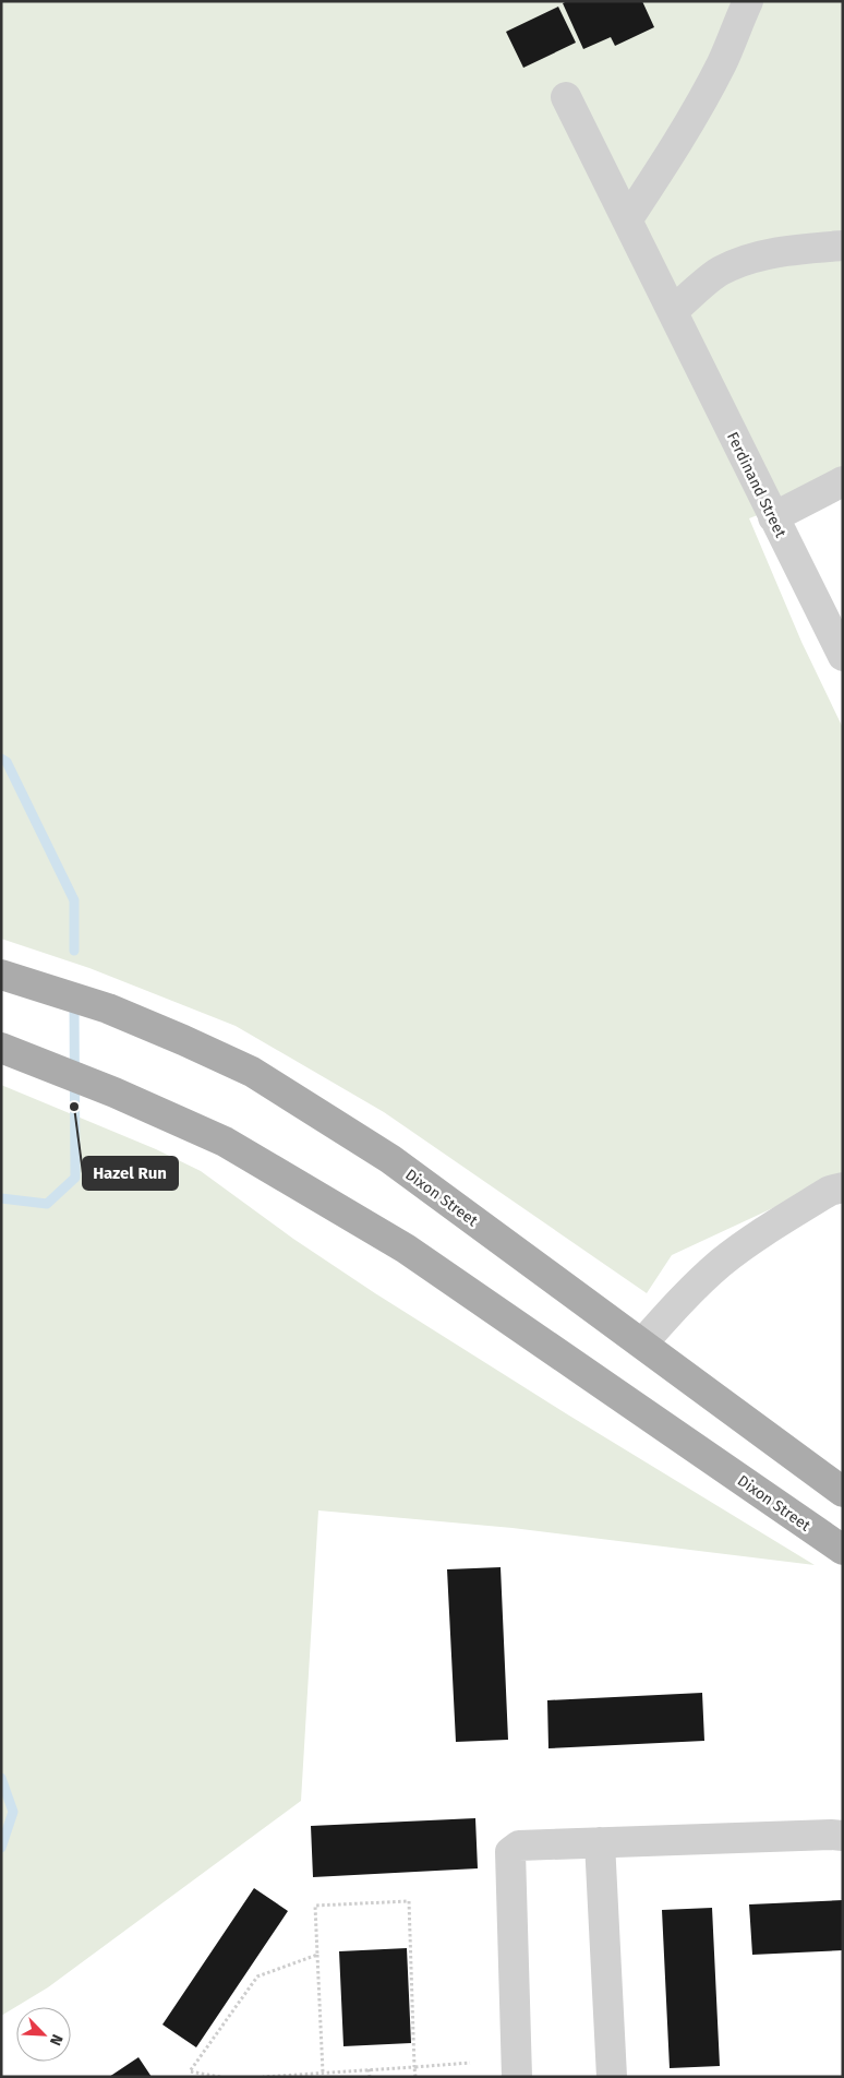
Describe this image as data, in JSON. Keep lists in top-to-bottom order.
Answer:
{
  "streets": {
    "main road": ["Dixon Street"],
    "street": ["Ferdinand Street"]
  },
  "places": ["Hazel Run"],
  "north": "bottom right"
}
